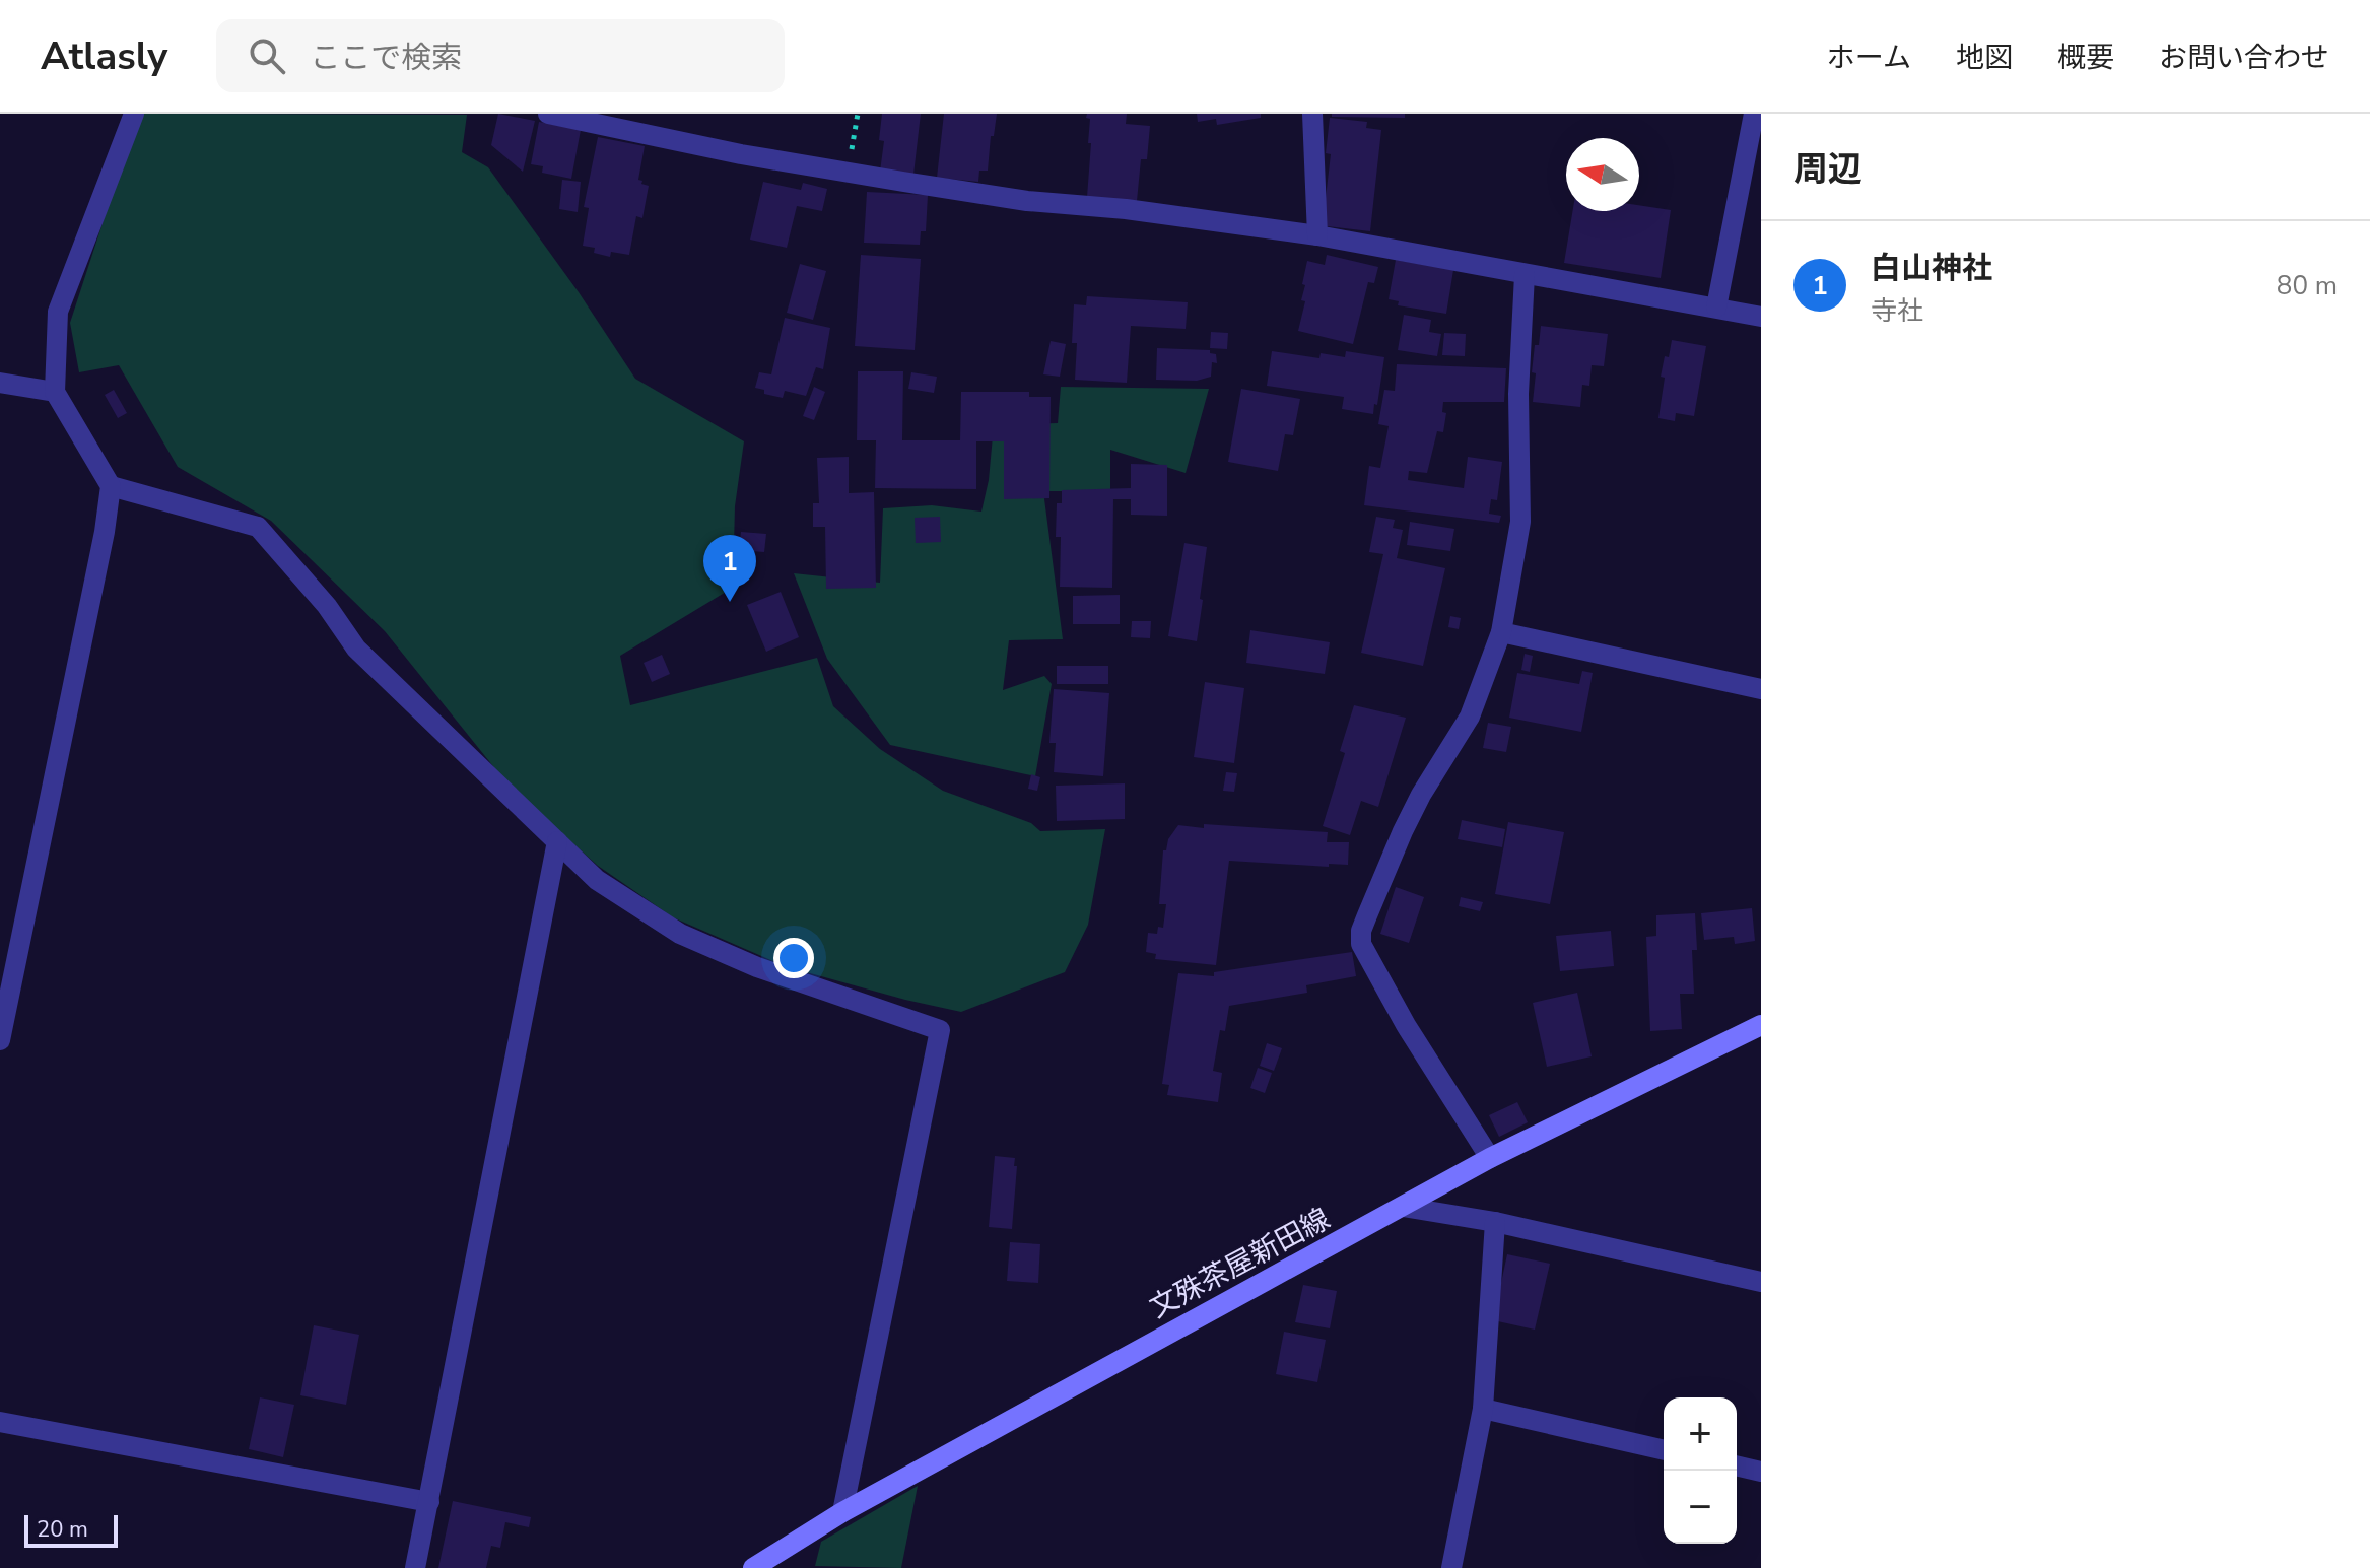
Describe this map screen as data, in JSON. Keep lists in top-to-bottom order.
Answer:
{
  "streets": {
    "main road": ["文殊茶屋新田線"]
  },
  "scale_bar": "20 m",
  "north": "left",
  "page": {
    "header": "Atlasly",
    "search": "ここで検索",
    "nav": [
      "ホーム",
      "地図",
      "概要",
      "お問い合わせ"
    ],
    "heading": "周辺",
    "list": [
      {
        "mark": "1",
        "name": "白山神社",
        "note": "寺社",
        "value": "80 m"
      }
    ],
    "pins": "1",
    "map_buttons": ["+", "−"],
    "scale": "20 m"
  }
}
